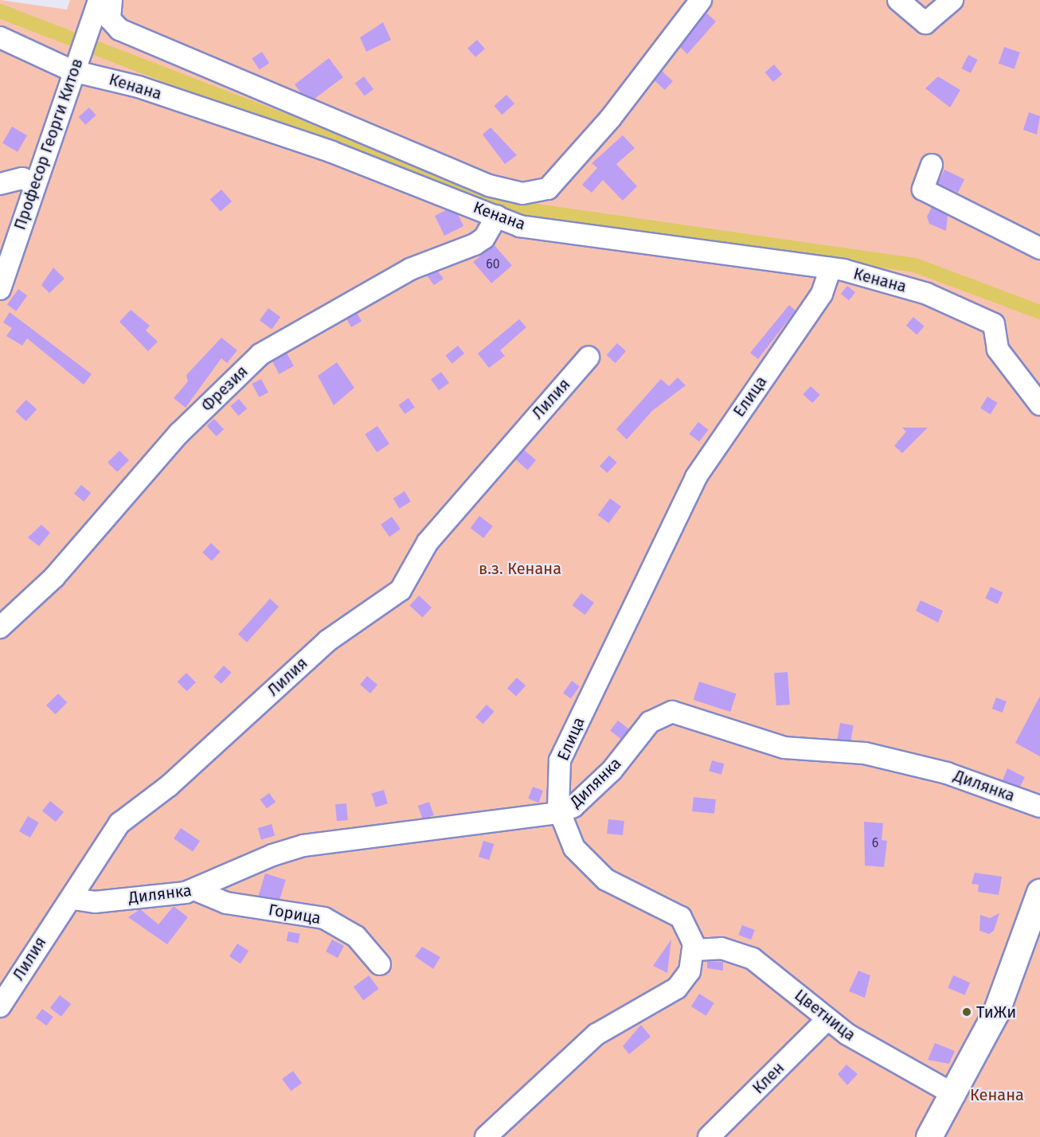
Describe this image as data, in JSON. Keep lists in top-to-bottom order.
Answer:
{
  "streets": {
    "street": [
      "Кенана",
      "Професор Георги Китов",
      "Фрезия",
      "Елица",
      "Лилия",
      "Дилянка",
      "Горица",
      "Цветница",
      "Клен"
    ]
  },
  "crossings": [
    ["Кенана", "Професор Георги Китов"],
    ["Кенана", "Фрезия"],
    ["Кенана", "Елица"],
    ["Елица", "Дилянка"],
    ["Елица", "Цветница"],
    ["Лилия", "Дилянка"],
    ["Дилянка", "Горица"],
    ["Цветница", "Клен"]
  ],
  "parks": ["в.з. Кенана", "Кенана"],
  "places": ["ТиЖи"],
  "house_numbers": ["60", "6"]
}
